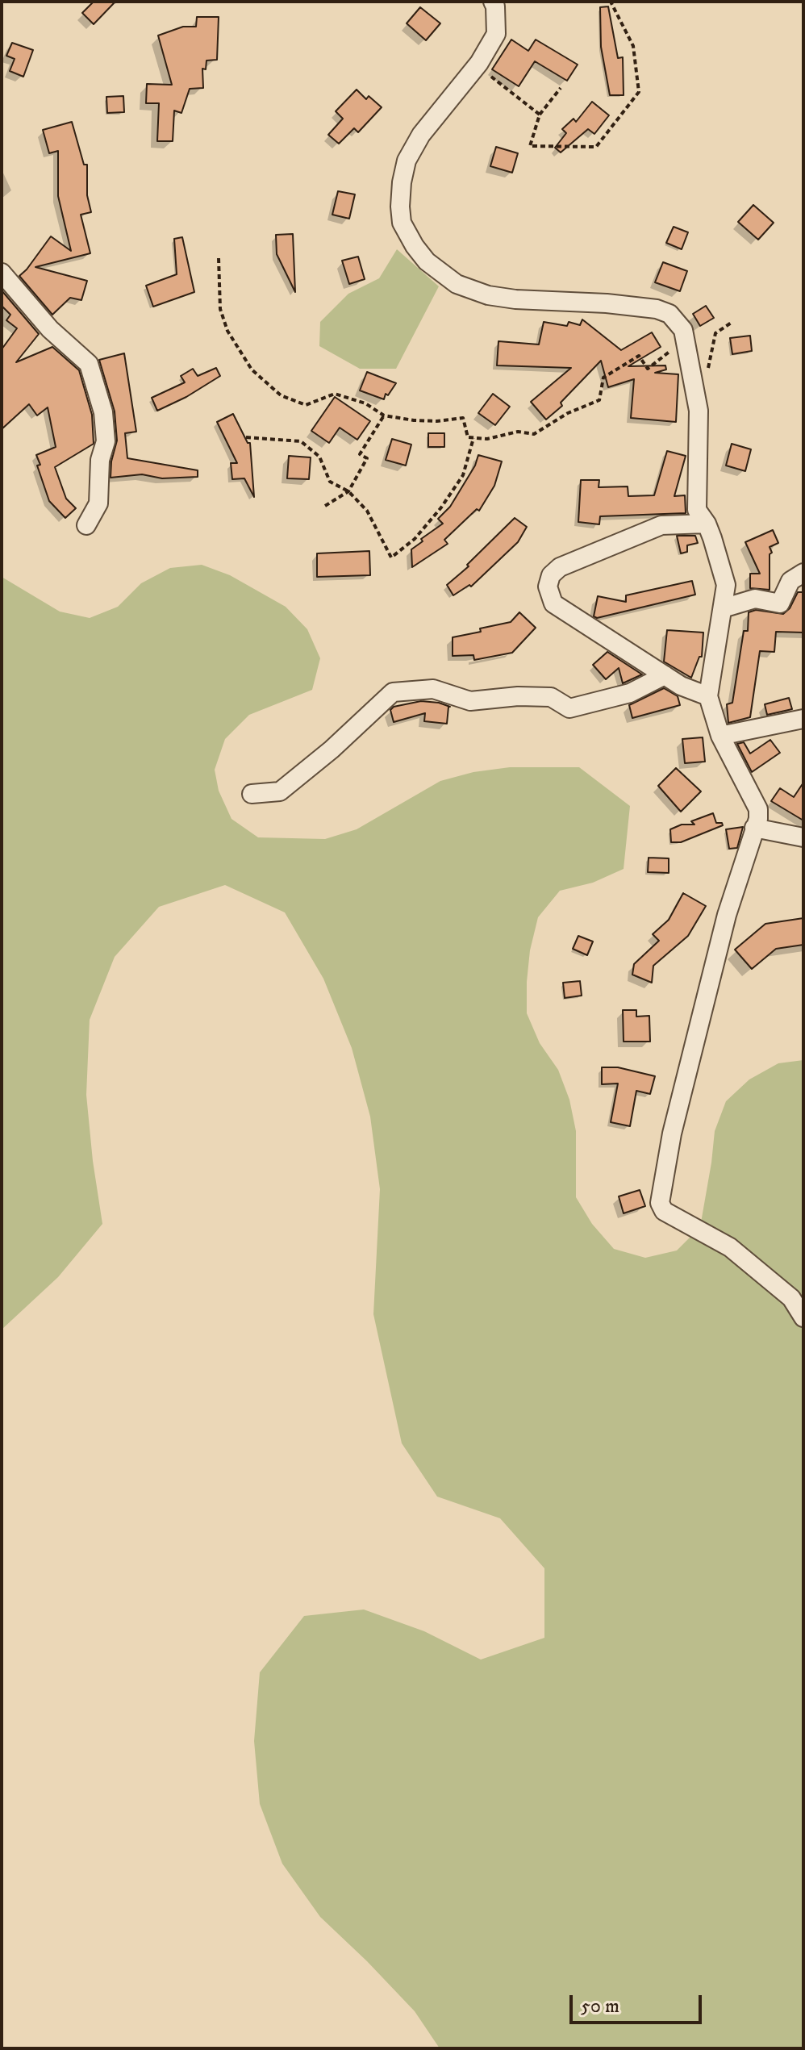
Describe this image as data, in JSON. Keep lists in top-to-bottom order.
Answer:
{
  "scale_bar": "50 m"
}
